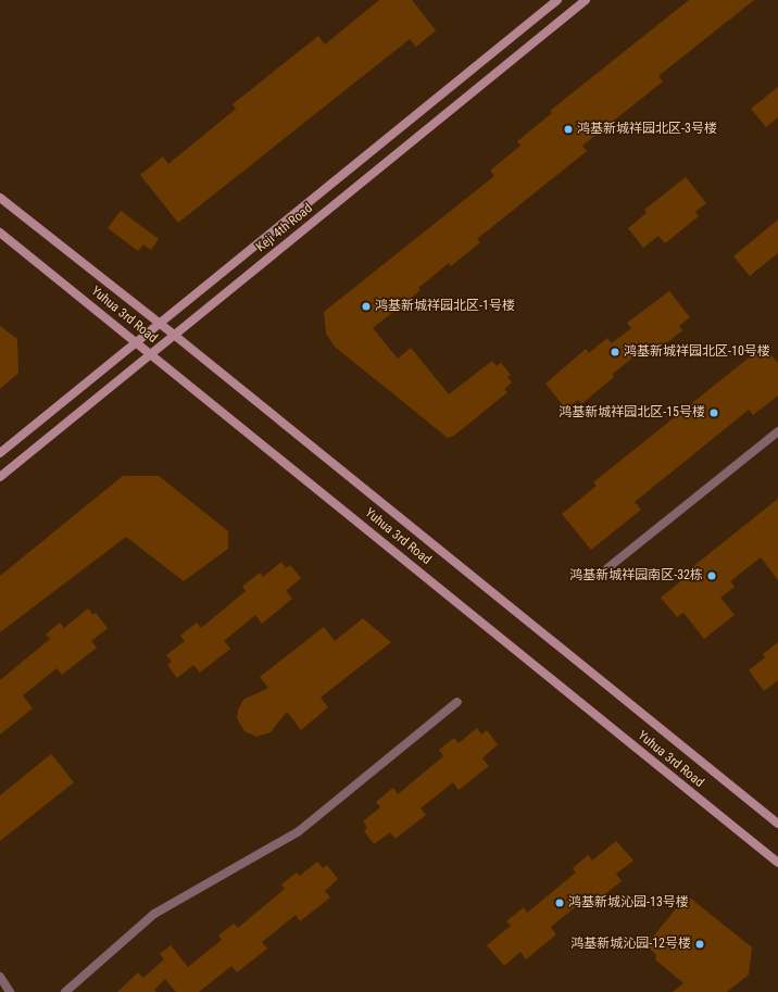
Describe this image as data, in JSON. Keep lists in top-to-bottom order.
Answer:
{
  "streets": {
    "street": ["Keji 4th Road", "Yuhua 3rd Road"]
  },
  "crossings": [
    ["Keji 4th Road", "Yuhua 3rd Road"]
  ],
  "places": [
    "鸿基新城祥园北区-3号楼",
    "鸿基新城祥园北区-1号楼",
    "鸿基新城祥园北区-10号楼",
    "鸿基新城祥园北区-15号楼",
    "鸿基新城祥园南区-32栋",
    "鸿基新城沁园-13号楼",
    "鸿基新城沁园-12号楼"
  ]
}
